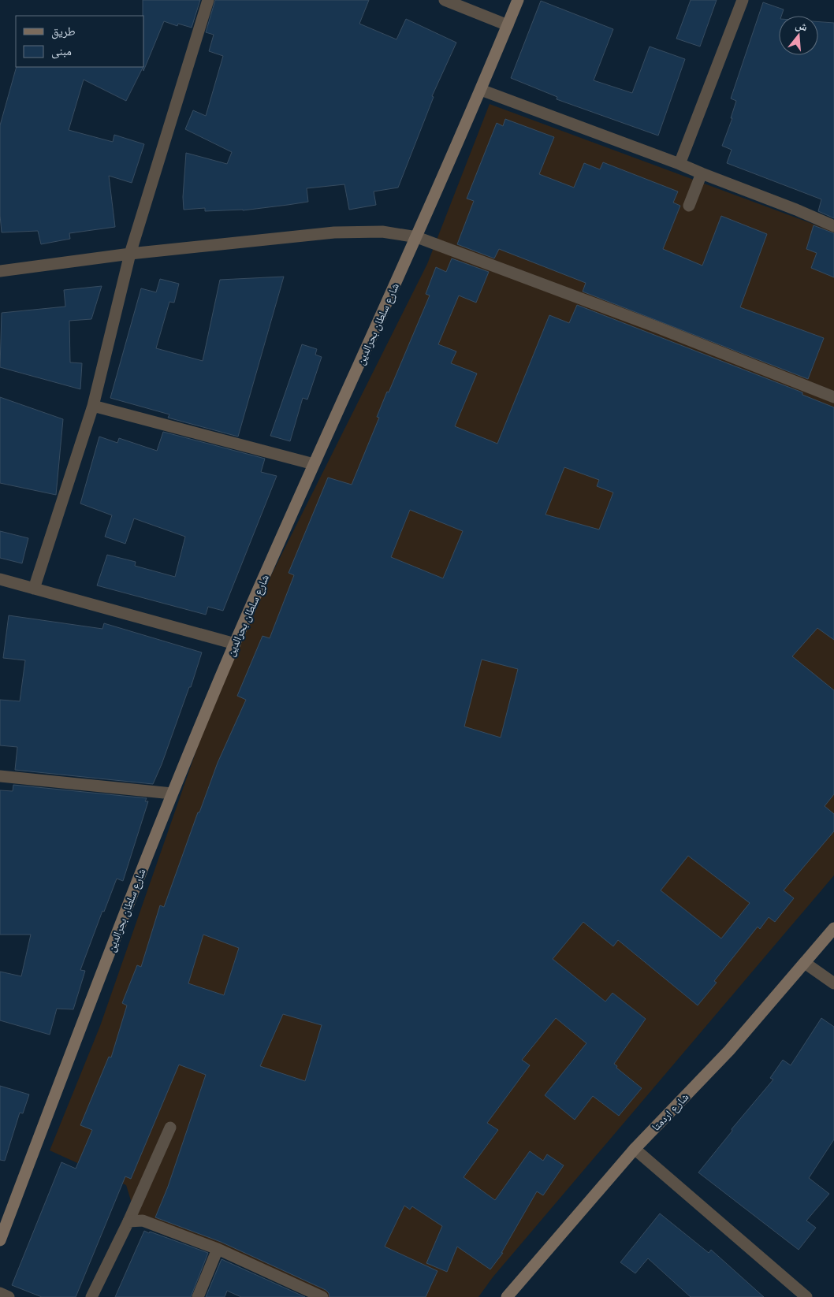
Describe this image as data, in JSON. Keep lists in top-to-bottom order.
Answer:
{
  "streets": {
    "street": ["شارع سلطان بحرالدين", "شارع اردمتا"]
  },
  "legend": ["طريق", "مبنى"],
  "north": "top"
}
